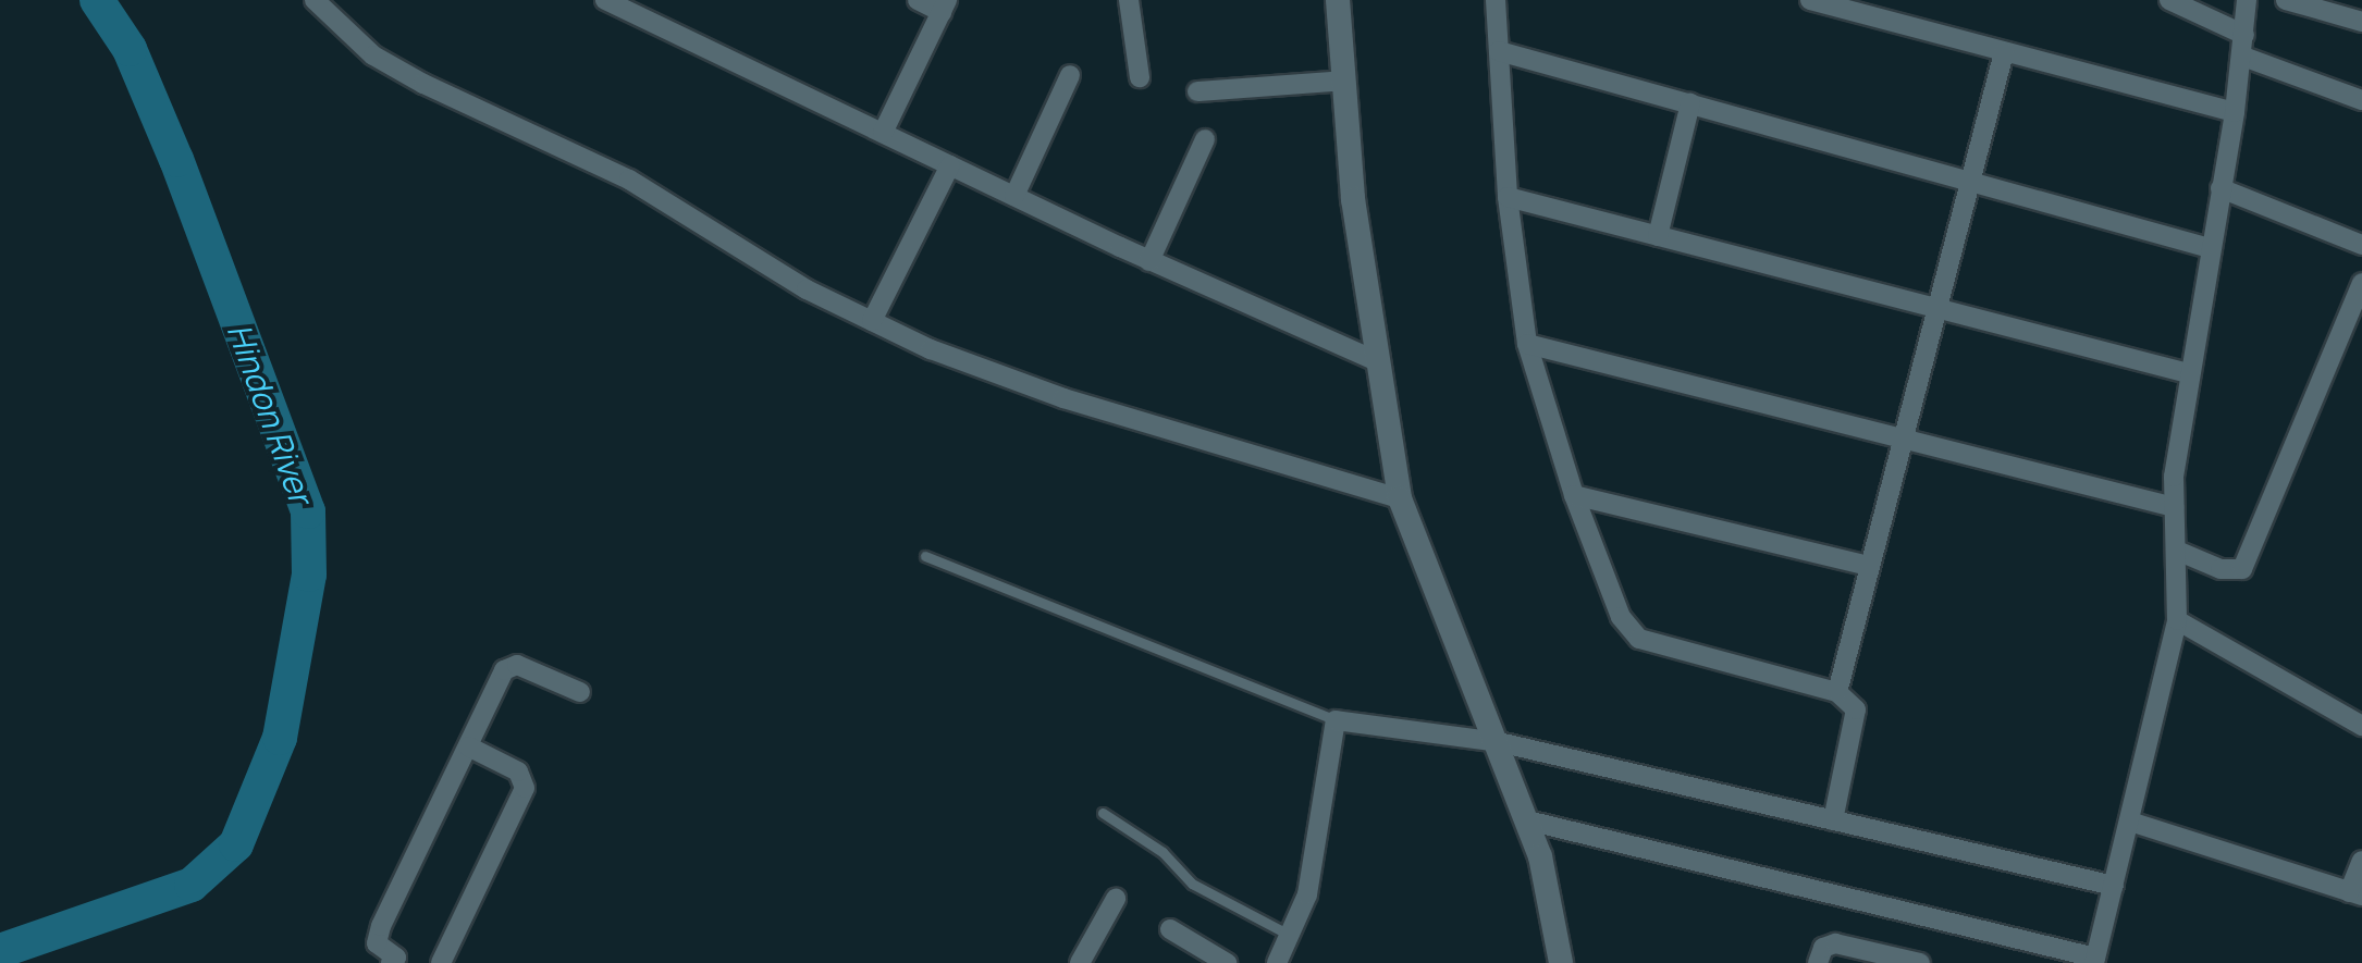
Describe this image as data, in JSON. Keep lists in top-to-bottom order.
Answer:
{
  "water": ["Hindon River"]
}
